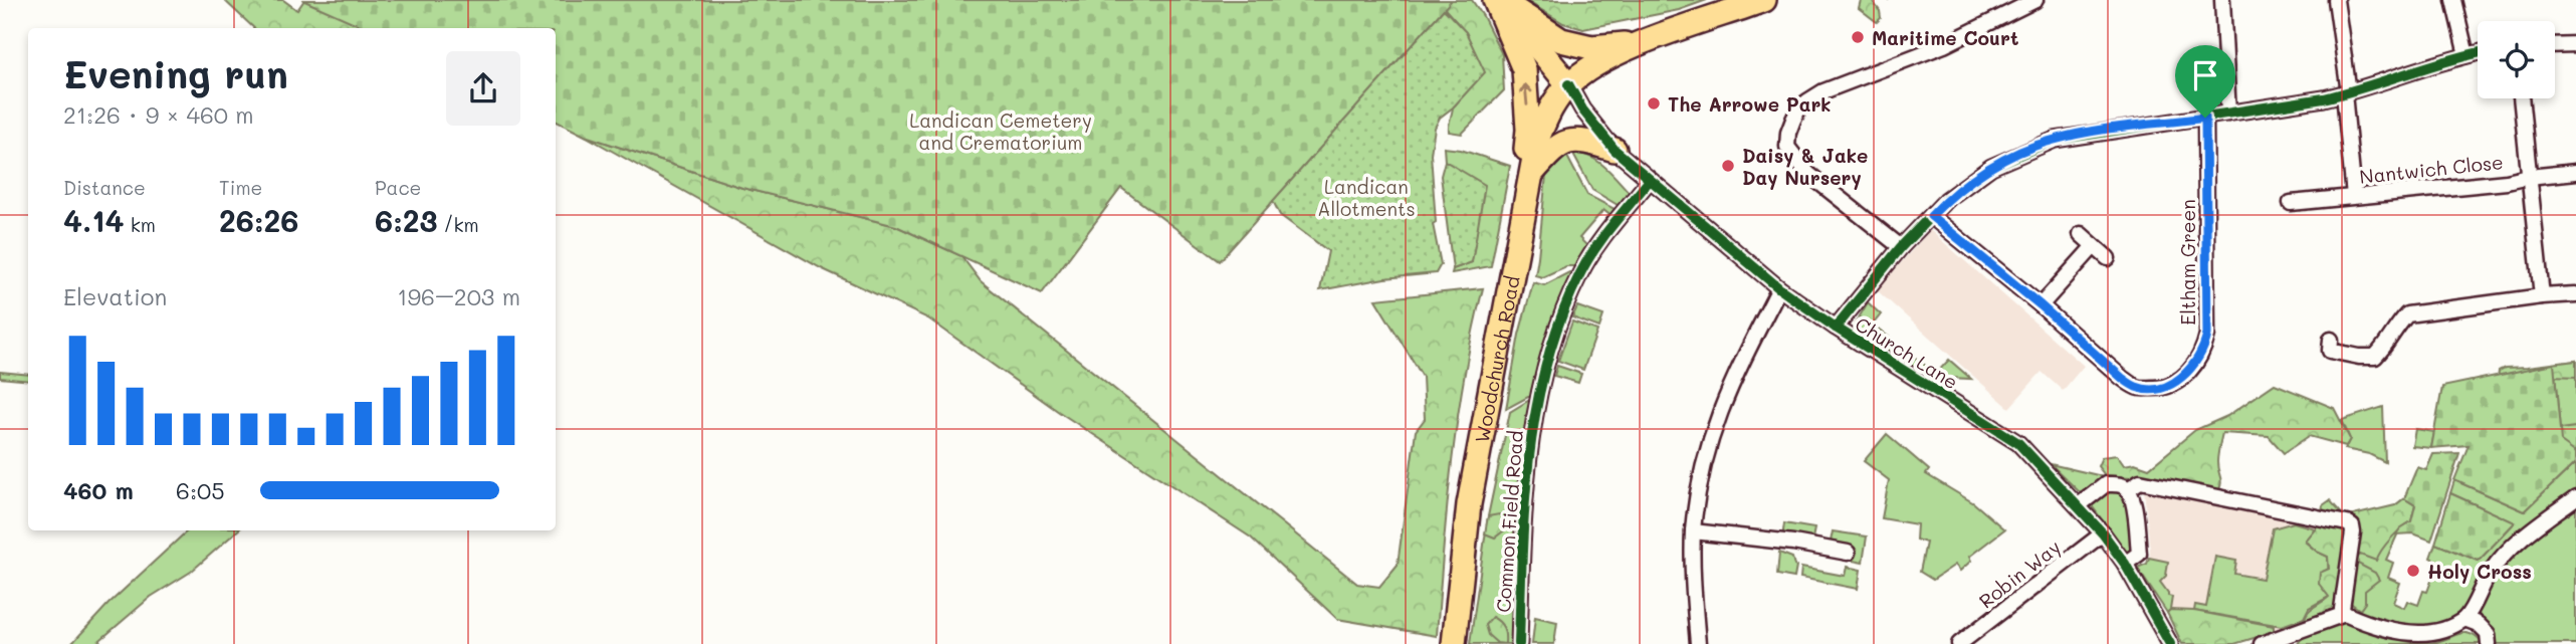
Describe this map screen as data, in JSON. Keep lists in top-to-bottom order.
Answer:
{
  "streets": {
    "main road": ["Woodchurch Road"],
    "street": [
      "Nantwich Close",
      "Eltham Green",
      "Church Lane",
      "Common Field Road",
      "Robin Way"
    ]
  },
  "crossings": [
    ["Church Lane", "Woodchurch Road"],
    ["Church Lane", "Common Field Road"],
    ["Church Lane", "Robin Way"]
  ],
  "parks": ["Landican Cemetery and Crematorium", "Landican Allotments"],
  "places": [
    "Maritime Court",
    "The Arrowe Park",
    "Daisy & Jake Day Nursery",
    "Holy Cross"
  ],
  "page": {
    "heading": ["Evening run", "21:26 · 9 × 460 m"],
    "stats": [
      ["Distance", "4.14 km"],
      ["Time", "26:26"],
      ["Pace", "6:23 /km"]
    ],
    "chart": ["Elevation", "196–203 m"],
    "list": [
      {
        "name": "460 m",
        "note": "6:05"
      }
    ]
  }
}
